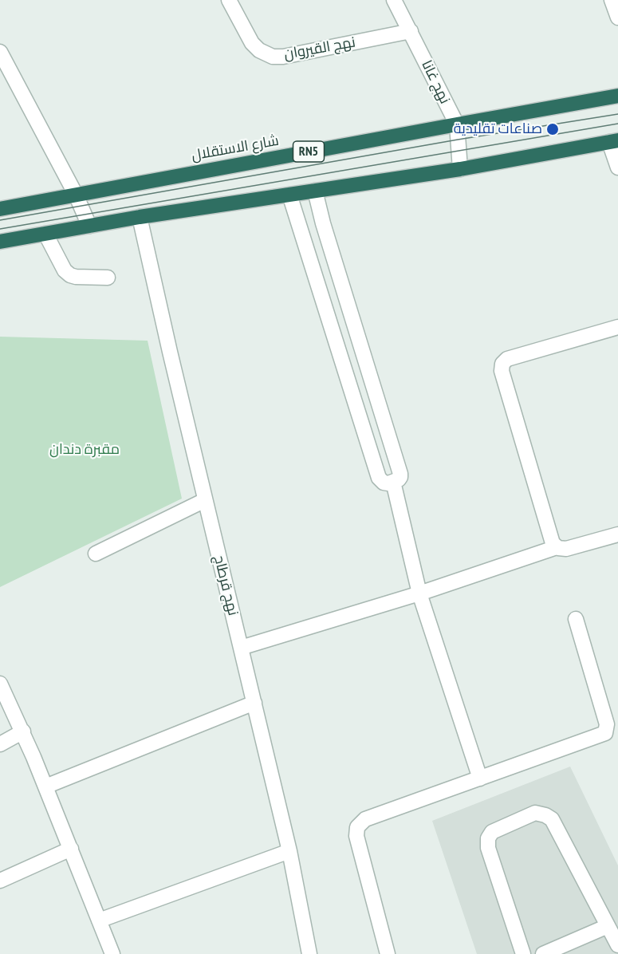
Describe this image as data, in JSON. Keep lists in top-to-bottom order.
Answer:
{
  "streets": {
    "highway": ["شارع الاستقلال", "RN5"],
    "street": ["نهج القيروان", "نهج غانا", "نهج قرطاج"]
  },
  "crossings": [
    ["نهج القيروان", "نهج غانا"],
    ["نهج غانا", "شارع الاستقلال"]
  ],
  "parks": ["مقبرة دندان"],
  "places": ["صناعات تقليدية"]
}
